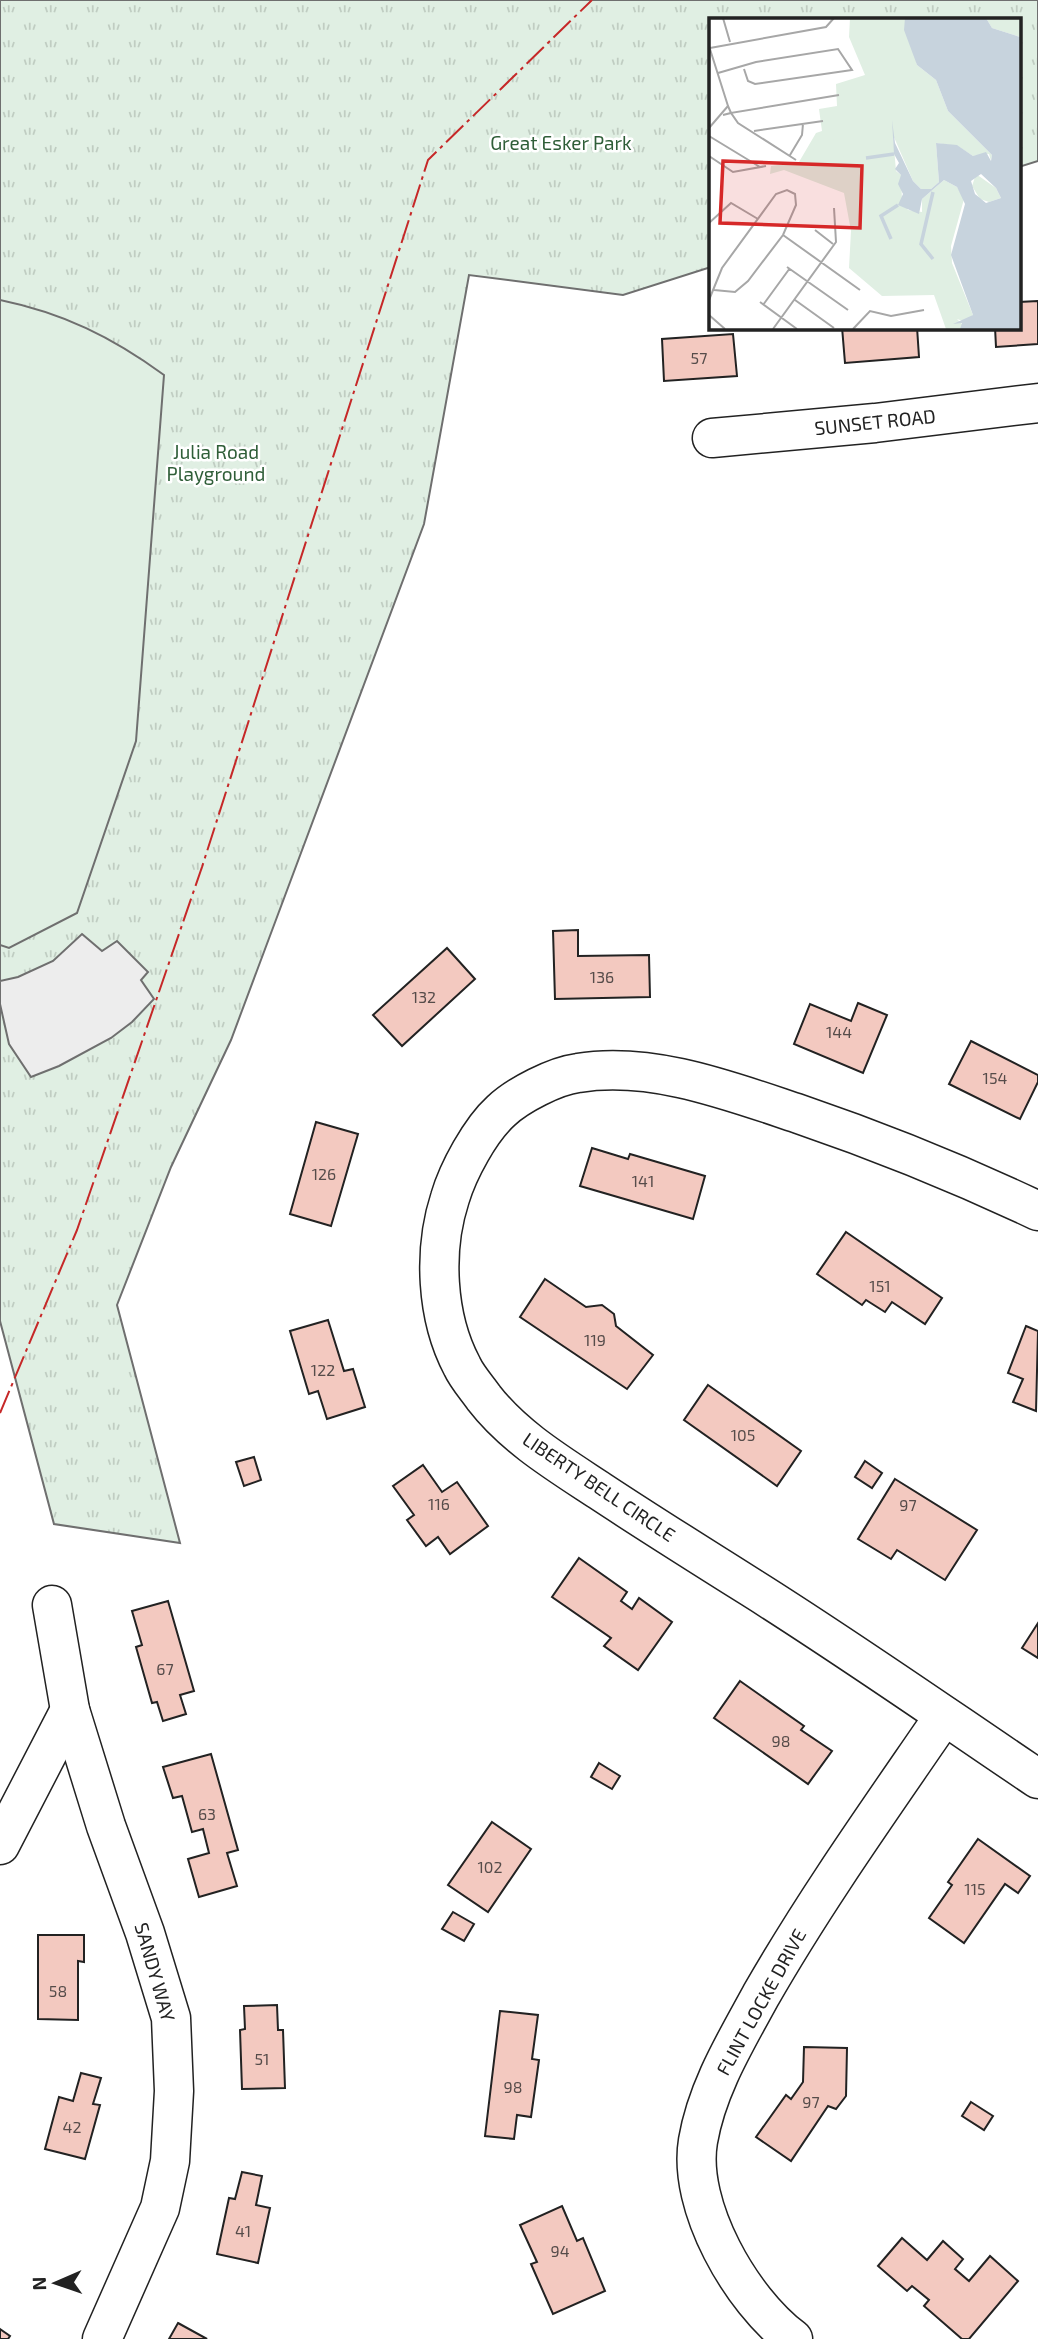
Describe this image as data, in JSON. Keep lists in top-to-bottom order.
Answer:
{
  "streets": {
    "street": [
      "SUNSET ROAD",
      "LIBERTY BELL CIRCLE",
      "SANDY WAY",
      "FLINT LOCKE DRIVE"
    ]
  },
  "crossings": [
    ["LIBERTY BELL CIRCLE", "FLINT LOCKE DRIVE"]
  ],
  "parks": ["Great Esker Park", "Julia Road Playground"],
  "house_numbers": [
    "57",
    "136",
    "132",
    "144",
    "154",
    "126",
    "141",
    "151",
    "119",
    "122",
    "105",
    "116",
    "97",
    "67",
    "98",
    "63",
    "102",
    "115",
    "58",
    "51",
    "98",
    "97",
    "42",
    "41",
    "94"
  ],
  "north": "left"
}
